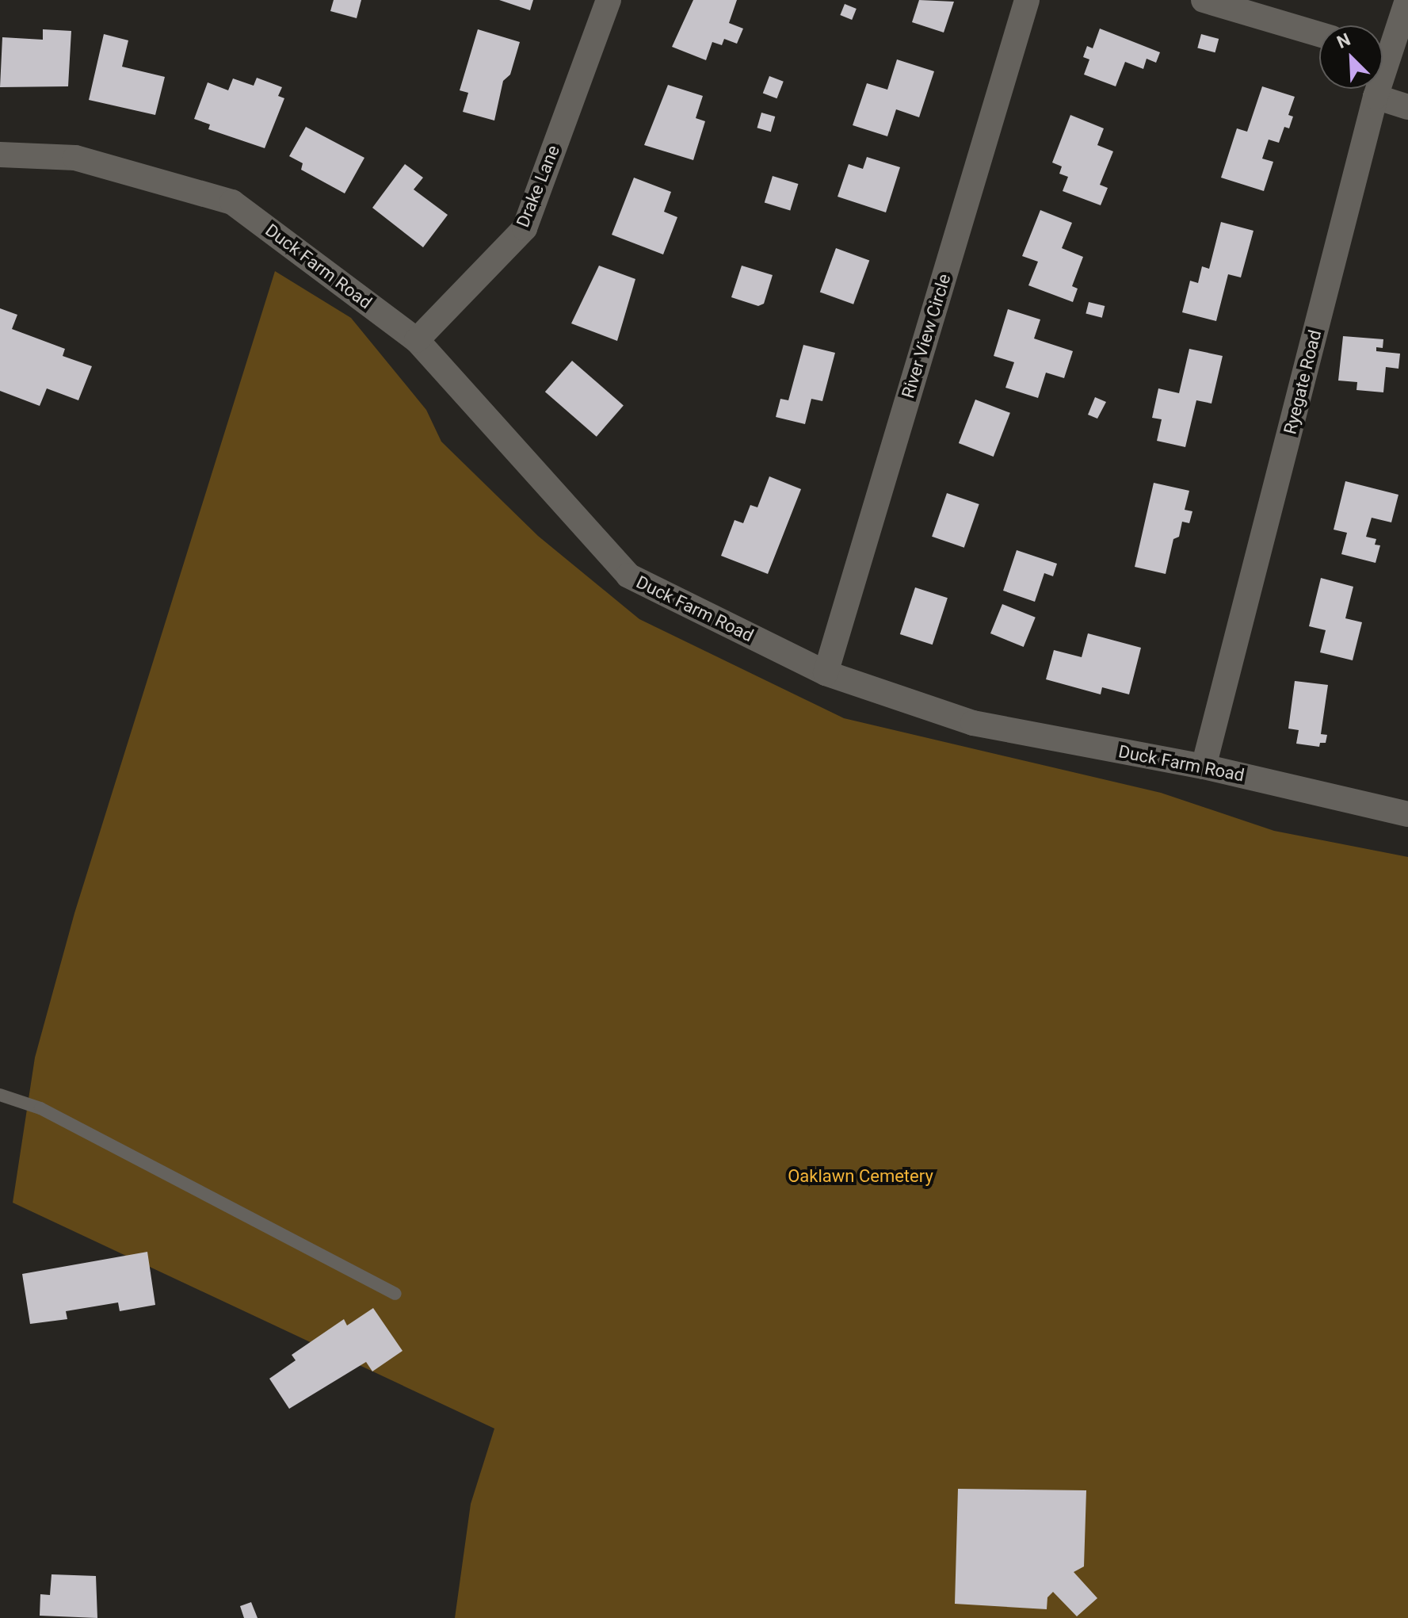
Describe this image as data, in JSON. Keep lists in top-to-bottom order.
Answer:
{
  "streets": {
    "street": [
      "Drake Lane",
      "Duck Farm Road",
      "River View Circle",
      "Ryegate Road"
    ]
  },
  "crossings": [
    ["Drake Lane", "Duck Farm Road"],
    ["Duck Farm Road", "River View Circle"],
    ["Duck Farm Road", "Ryegate Road"]
  ],
  "parks": ["Oaklawn Cemetery"],
  "north": "top left"
}
